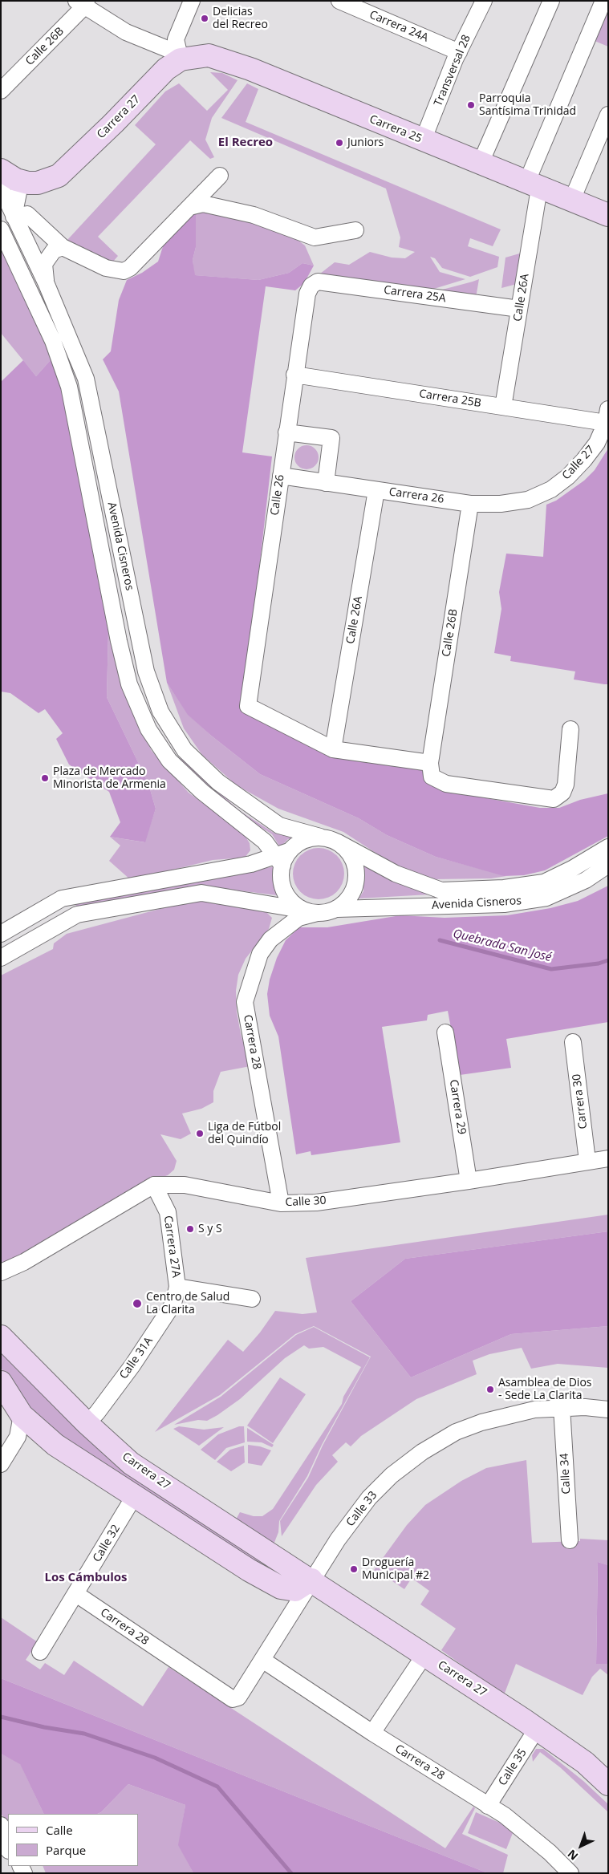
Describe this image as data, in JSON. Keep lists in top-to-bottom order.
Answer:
{
  "streets": {
    "street": [
      "Carrera 24A",
      "Calle 26B",
      "Transversal 28",
      "Carrera 27",
      "Carrera 25",
      "Carrera 25A",
      "Calle 26A",
      "Carrera 25B",
      "Calle 27",
      "Calle 26",
      "Carrera 26",
      "Avenida Cisneros",
      "Carrera 28",
      "Carrera 30",
      "Carrera 29",
      "Calle 30",
      "Carrera 27A",
      "Calle 31A",
      "Calle 34",
      "Calle 33",
      "Calle 32",
      "Calle 35"
    ]
  },
  "crossings": [
    ["Carrera 24A", "Transversal 28"],
    ["Calle 26B", "Carrera 26"],
    ["Transversal 28", "Carrera 25"],
    ["Carrera 27", "Carrera 25"],
    ["Carrera 27", "Calle 31A"],
    ["Carrera 27", "Calle 33"],
    ["Carrera 27", "Calle 35"],
    ["Carrera 25", "Calle 26A"],
    ["Carrera 25A", "Calle 26A"],
    ["Carrera 25A", "Calle 26"],
    ["Calle 26A", "Carrera 25B"],
    ["Calle 26A", "Calle 26"],
    ["Calle 26A", "Carrera 26"],
    ["Carrera 25B", "Calle 27"],
    ["Carrera 25B", "Calle 26"],
    ["Calle 27", "Carrera 26"],
    ["Calle 26", "Carrera 26"],
    ["Avenida Cisneros", "Carrera 28"],
    ["Carrera 28", "Calle 30"],
    ["Carrera 28", "Calle 33"],
    ["Carrera 28", "Calle 32"],
    ["Carrera 28", "Calle 35"],
    ["Carrera 30", "Calle 30"],
    ["Carrera 29", "Calle 30"],
    ["Calle 30", "Carrera 27A"],
    ["Carrera 27A", "Calle 31A"],
    ["Calle 34", "Calle 33"]
  ],
  "districts": ["El Recreo", "Los Cámbulos"],
  "water": ["Quebrada San José"],
  "places": [
    "Delicias del Recreo",
    "Parroquia Santísima Trinidad",
    "Juniors",
    "Plaza de Mercado Minorista de Armenia",
    "Liga de Fútbol del Quindío",
    "S y S",
    "Centro de Salud La Clarita",
    "Asamblea de Dios - Sede La Clarita",
    "Droguería Municipal #2"
  ],
  "legend": ["Calle", "Parque"],
  "north": "bottom left"
}
